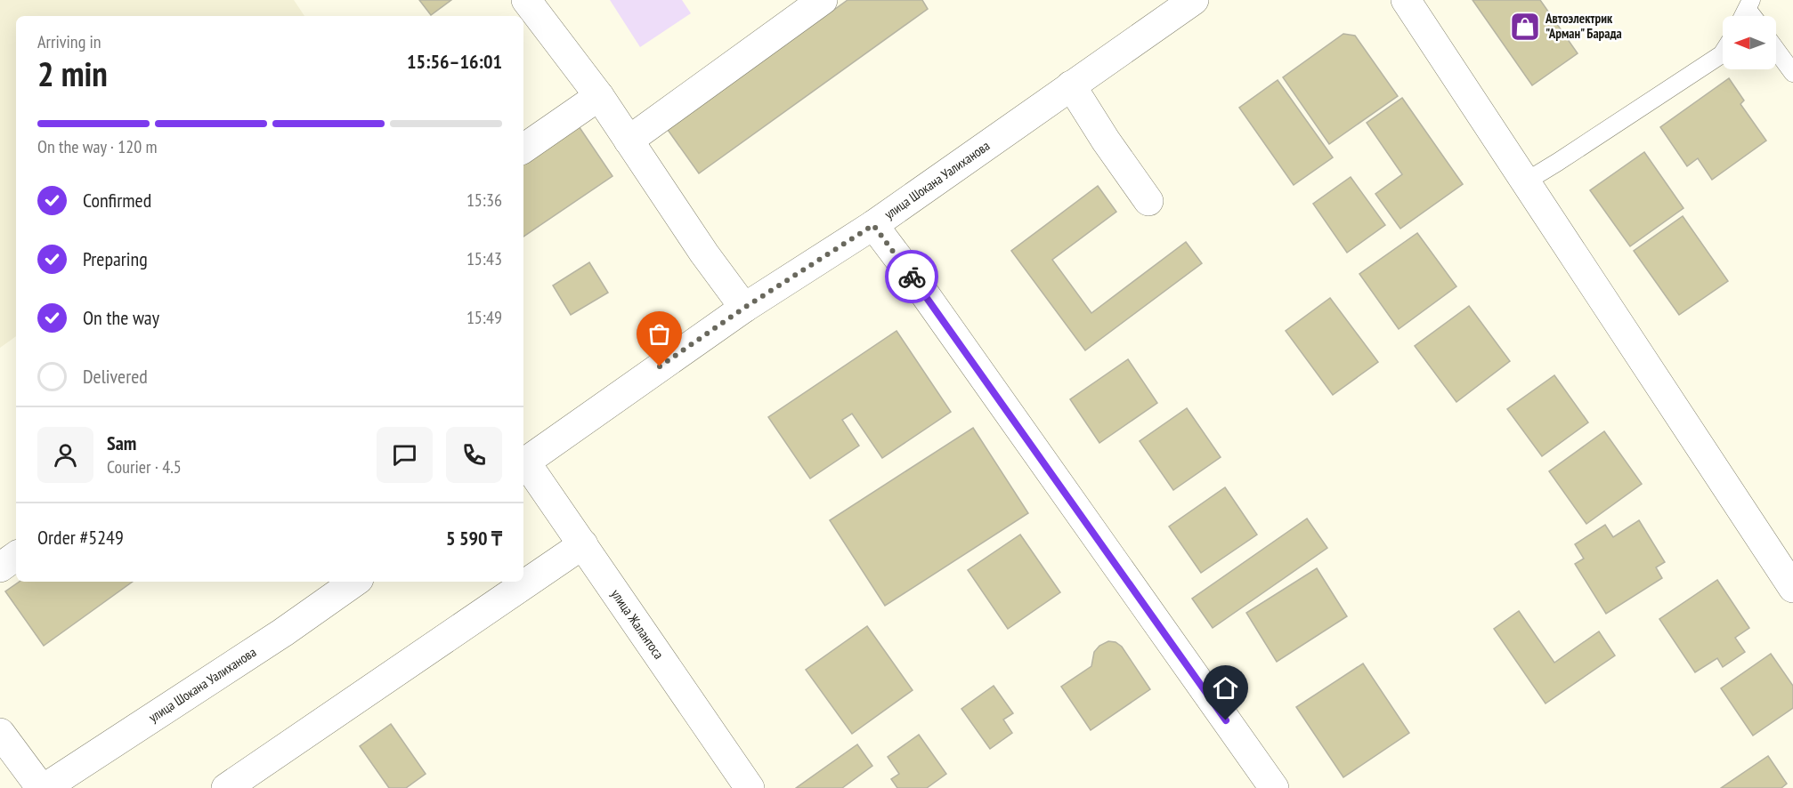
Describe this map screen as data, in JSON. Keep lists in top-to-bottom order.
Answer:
{
  "streets": {
    "street": ["улица Шокана Уалиханова", "улица Жалантоса"]
  },
  "crossings": [
    ["улица Шокана Уалиханова", "улица Жалантоса"]
  ],
  "places": {
    "shop": ["Автоэлектрик \"Арман\" Барада"]
  },
  "north": "left",
  "page": {
    "heading": ["2 min", "Arriving in", "15:56–16:01"],
    "panel": [
      "Sam",
      "Courier · 4.5",
      "Order #5249",
      "5 590 ₸"
    ],
    "bar": "On the way · 120 m",
    "list": [
      ["Confirmed", "15:36"],
      ["Preparing", "15:43"],
      ["On the way", "15:49"],
      "Delivered"
    ]
  }
}
